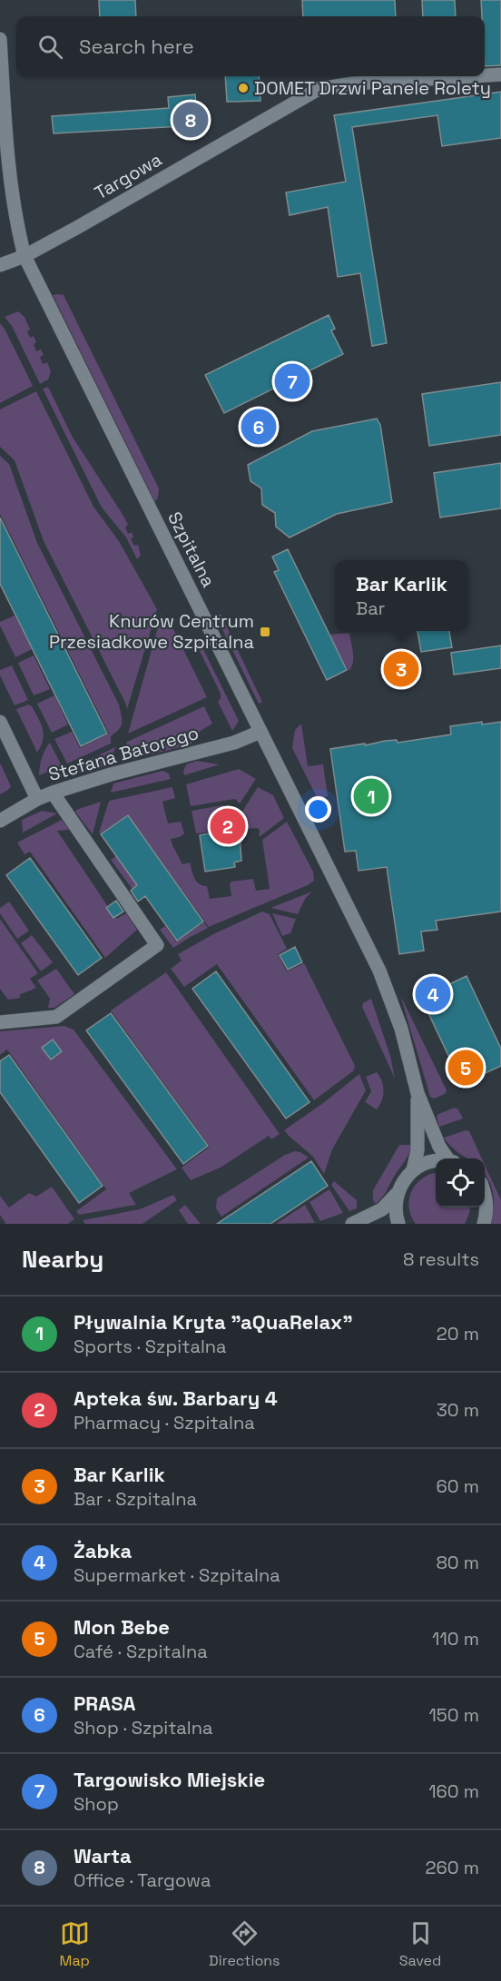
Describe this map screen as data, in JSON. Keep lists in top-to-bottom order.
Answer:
{
  "streets": {
    "street": ["Targowa", "Szpitalna", "Stefana Batorego"]
  },
  "crossings": [
    ["Targowa", "Szpitalna"],
    ["Szpitalna", "Stefana Batorego"]
  ],
  "places": {
    "other": ["DOMET Drzwi Panele Rolety"],
    "transit": ["Knurów Centrum Przesiadkowe Szpitalna"]
  },
  "page": {
    "search": "Search here",
    "pins": [
      "8",
      "7",
      "6",
      "3",
      "1",
      "2",
      "4",
      "5"
    ],
    "popup": ["Bar Karlik", "Bar"],
    "heading": ["Nearby", "8 results"],
    "list": [
      {
        "mark": "1",
        "name": "Pływalnia Kryta \"aQuaRelax\"",
        "note": "Sports · Szpitalna",
        "value": "20 m"
      },
      {
        "mark": "2",
        "name": "Apteka św. Barbary 4",
        "note": "Pharmacy · Szpitalna",
        "value": "30 m"
      },
      {
        "mark": "3",
        "name": "Bar Karlik",
        "note": "Bar · Szpitalna",
        "value": "60 m"
      },
      {
        "mark": "4",
        "name": "Żabka",
        "note": "Supermarket · Szpitalna",
        "value": "80 m"
      },
      {
        "mark": "5",
        "name": "Mon Bebe",
        "note": "Café · Szpitalna",
        "value": "110 m"
      },
      {
        "mark": "6",
        "name": "PRASA",
        "note": "Shop · Szpitalna",
        "value": "150 m"
      },
      {
        "mark": "7",
        "name": "Targowisko Miejskie",
        "note": "Shop",
        "value": "160 m"
      },
      {
        "mark": "8",
        "name": "Warta",
        "note": "Office · Targowa",
        "value": "260 m"
      }
    ],
    "nav": ["Map", "Directions", "Saved"]
  }
}
